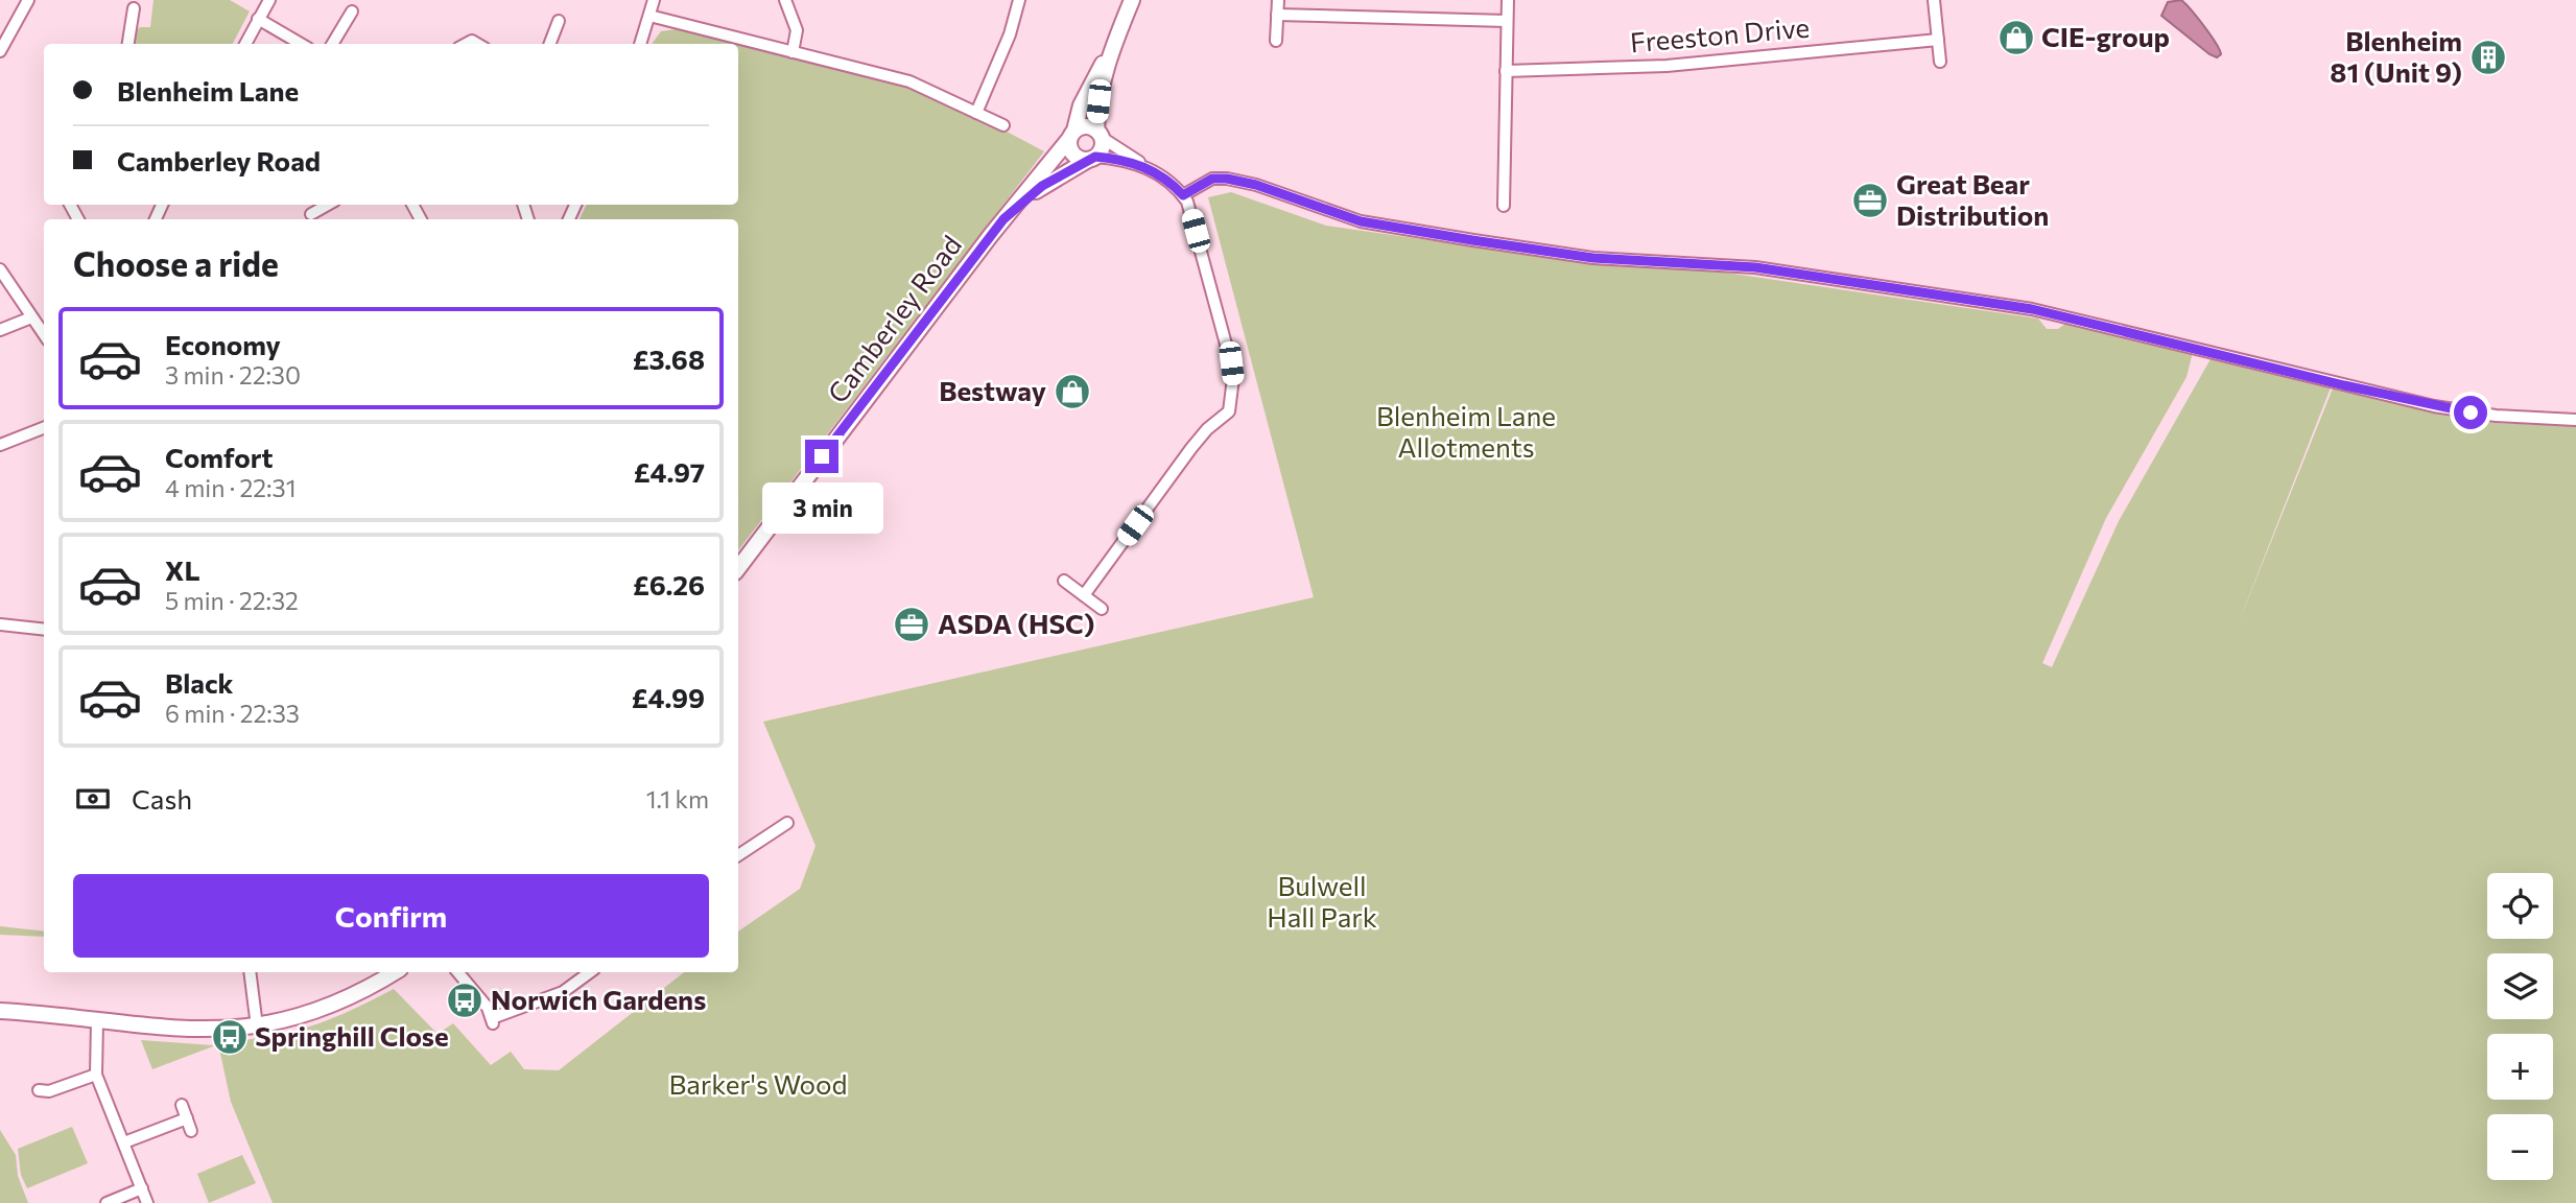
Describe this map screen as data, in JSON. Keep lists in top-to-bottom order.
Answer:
{
  "streets": {
    "main road": ["Camberley Road"],
    "street": ["Freeston Drive"]
  },
  "parks": ["Blenheim Lane Allotments", "Bulwell Hall Park", "Barker's Wood"],
  "places": {
    "shop": ["CIE-group", "Bestway"],
    "building": ["Blenheim 81 (Unit 9)"],
    "office": ["Great Bear Distribution", "ASDA (HSC)"],
    "bus stop": ["Norwich Gardens", "Springhill Close"]
  },
  "page": {
    "banner": ["Blenheim Lane", "Camberley Road"],
    "heading": "Choose a ride",
    "list": [
      {
        "name": "Economy",
        "note": "3 min · 22:30",
        "value": "£3.68"
      },
      {
        "name": "Comfort",
        "note": "4 min · 22:31",
        "value": "£4.97"
      },
      {
        "name": "XL",
        "note": "5 min · 22:32",
        "value": "£6.26"
      },
      {
        "name": "Black",
        "note": "6 min · 22:33",
        "value": "£4.99"
      }
    ],
    "bubble": "3 min",
    "pay": ["Cash", "1.1 km"],
    "buttons": "Confirm",
    "map_buttons": ["+", "−"]
  }
}
